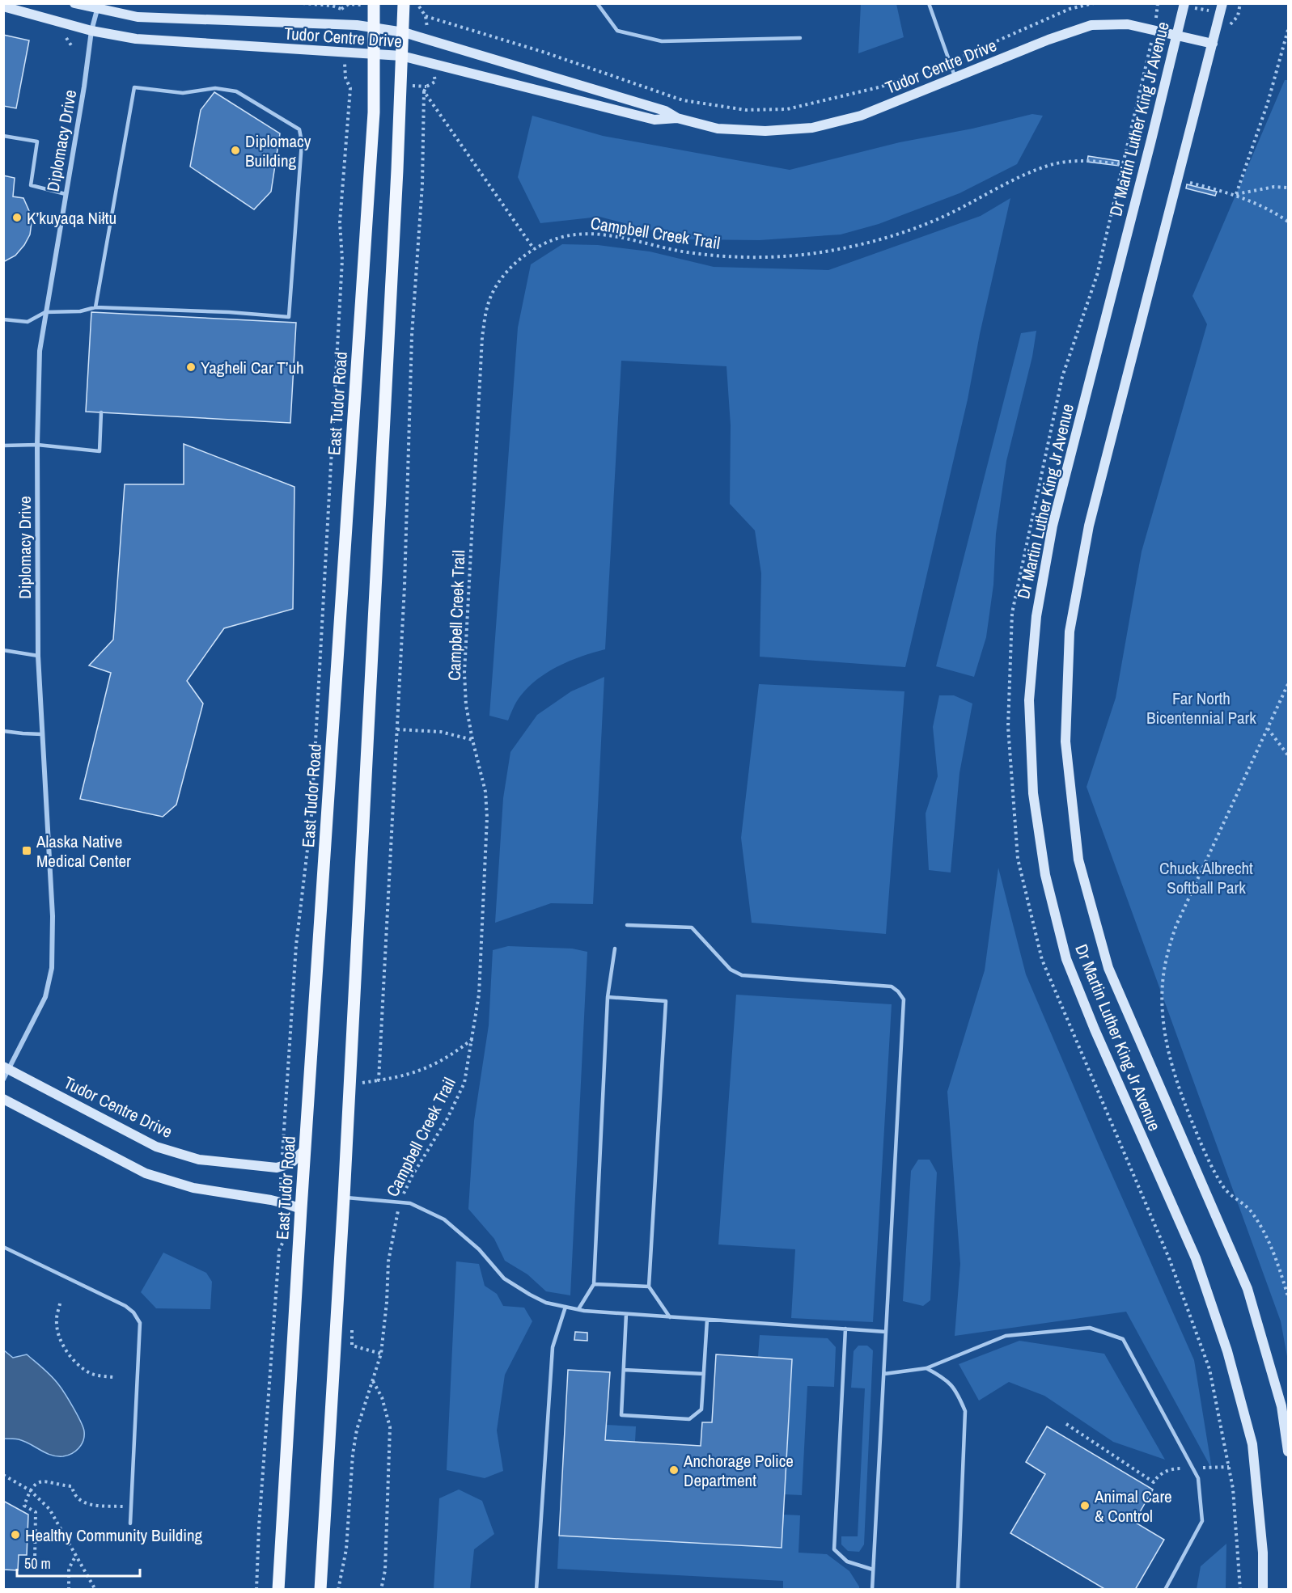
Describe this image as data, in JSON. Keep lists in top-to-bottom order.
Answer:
{
  "streets": {
    "main road": ["East Tudor Road"],
    "street": ["Tudor Centre Drive", "Dr Martin Luther King Jr Avenue", "Diplomacy Drive"],
    "path": ["Campbell Creek Trail"]
  },
  "crossings": [
    ["Tudor Centre Drive", "Dr Martin Luther King Jr Avenue"],
    ["Tudor Centre Drive", "Diplomacy Drive"],
    ["Tudor Centre Drive", "East Tudor Road"]
  ],
  "parks": ["Far North Bicentennial Park", "Chuck Albrecht Softball Park"],
  "places": {
    "other": [
      "Diplomacy Building",
      "K’kuyaqa Niłtu",
      "Yagheli Car T’uh",
      "Anchorage Police Department",
      "Animal Care & Control",
      "Healthy Community Building"
    ],
    "transit": ["Alaska Native Medical Center"]
  },
  "scale_bar": "50 m"
}
